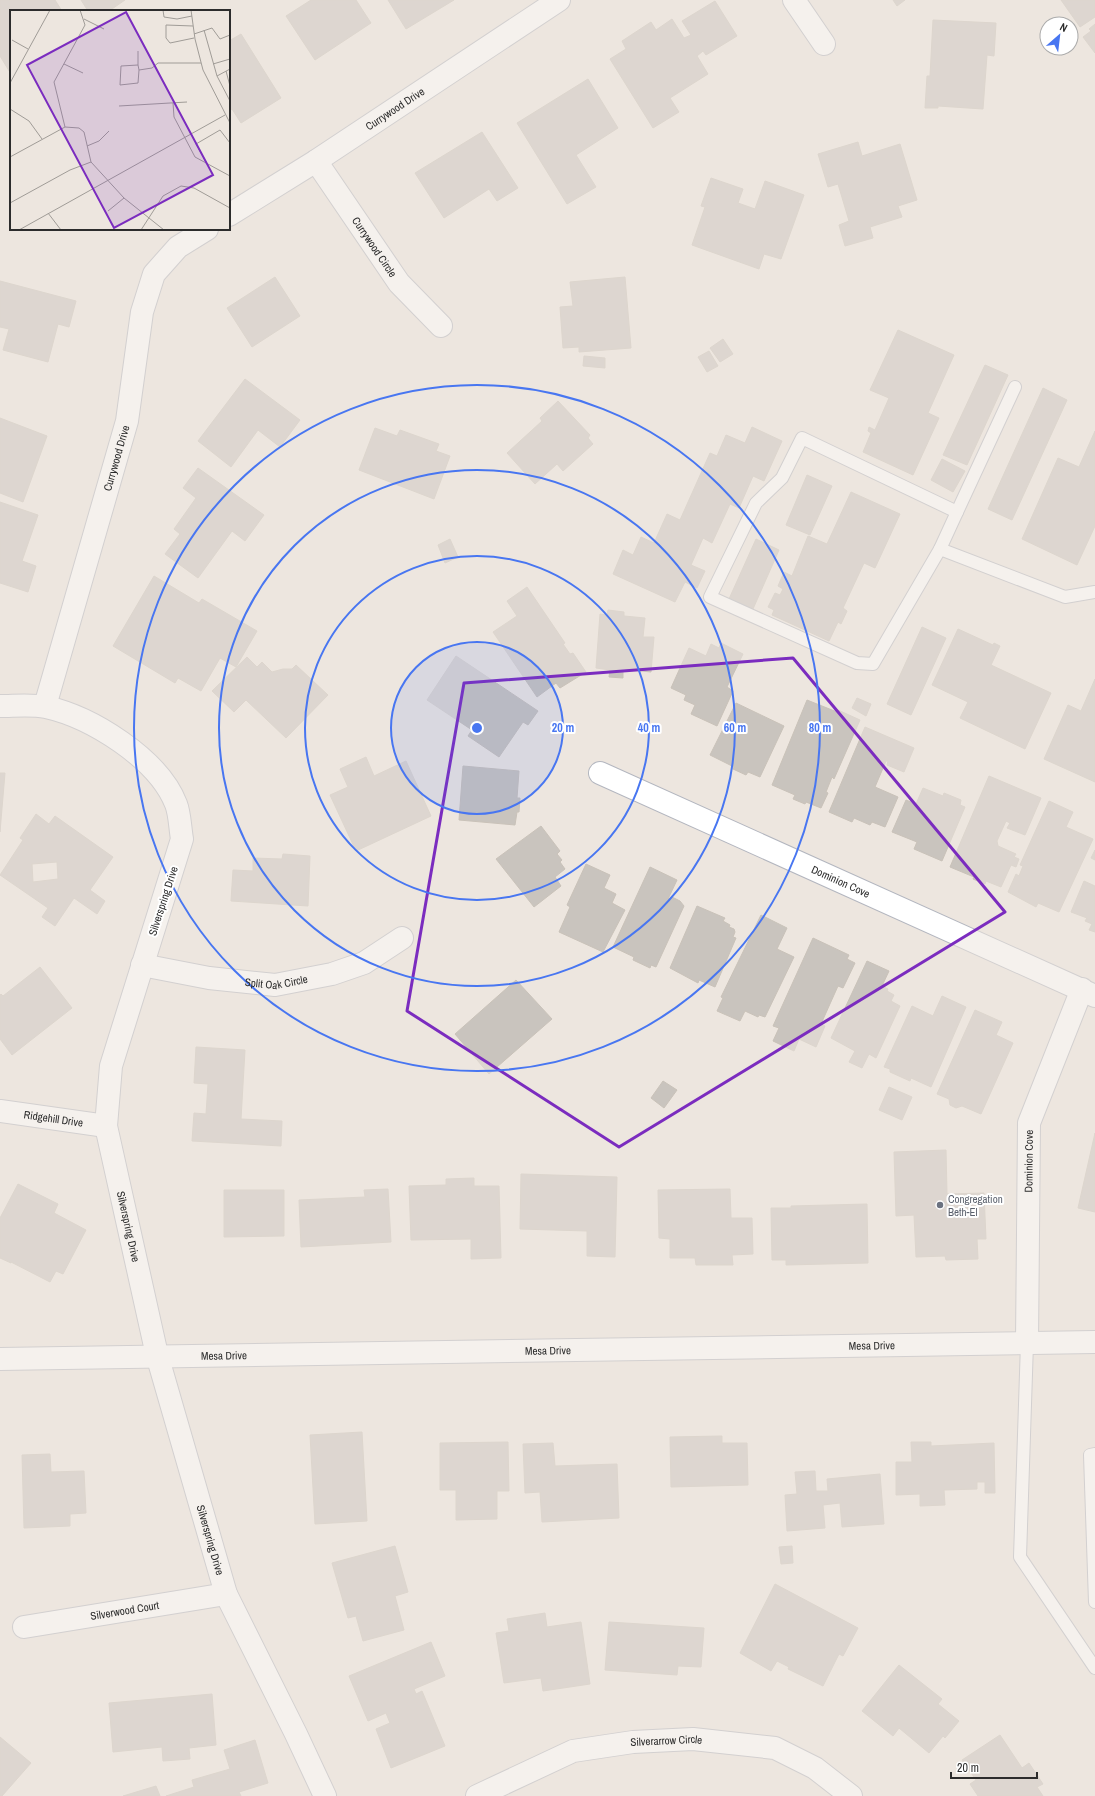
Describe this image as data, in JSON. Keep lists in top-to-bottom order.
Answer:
{
  "streets": {
    "street": [
      "Currywood Drive",
      "Currywood Circle",
      "Dominion Cove",
      "Silverspring Drive",
      "Split Oak Circle",
      "Ridgehill Drive",
      "Mesa Drive",
      "Silverwood Court",
      "Silverarrow Circle"
    ]
  },
  "crossings": [
    ["Currywood Drive", "Currywood Circle"],
    ["Currywood Drive", "Silverspring Drive"],
    ["Dominion Cove", "Mesa Drive"],
    ["Silverspring Drive", "Split Oak Circle"],
    ["Silverspring Drive", "Ridgehill Drive"],
    ["Silverspring Drive", "Mesa Drive"],
    ["Silverspring Drive", "Silverwood Court"]
  ],
  "places": ["Congregation Beth-El"],
  "scale_bar": "20 m",
  "north": "top right",
  "rings": [
    "20 m",
    "40 m",
    "60 m",
    "80 m"
  ]
}
